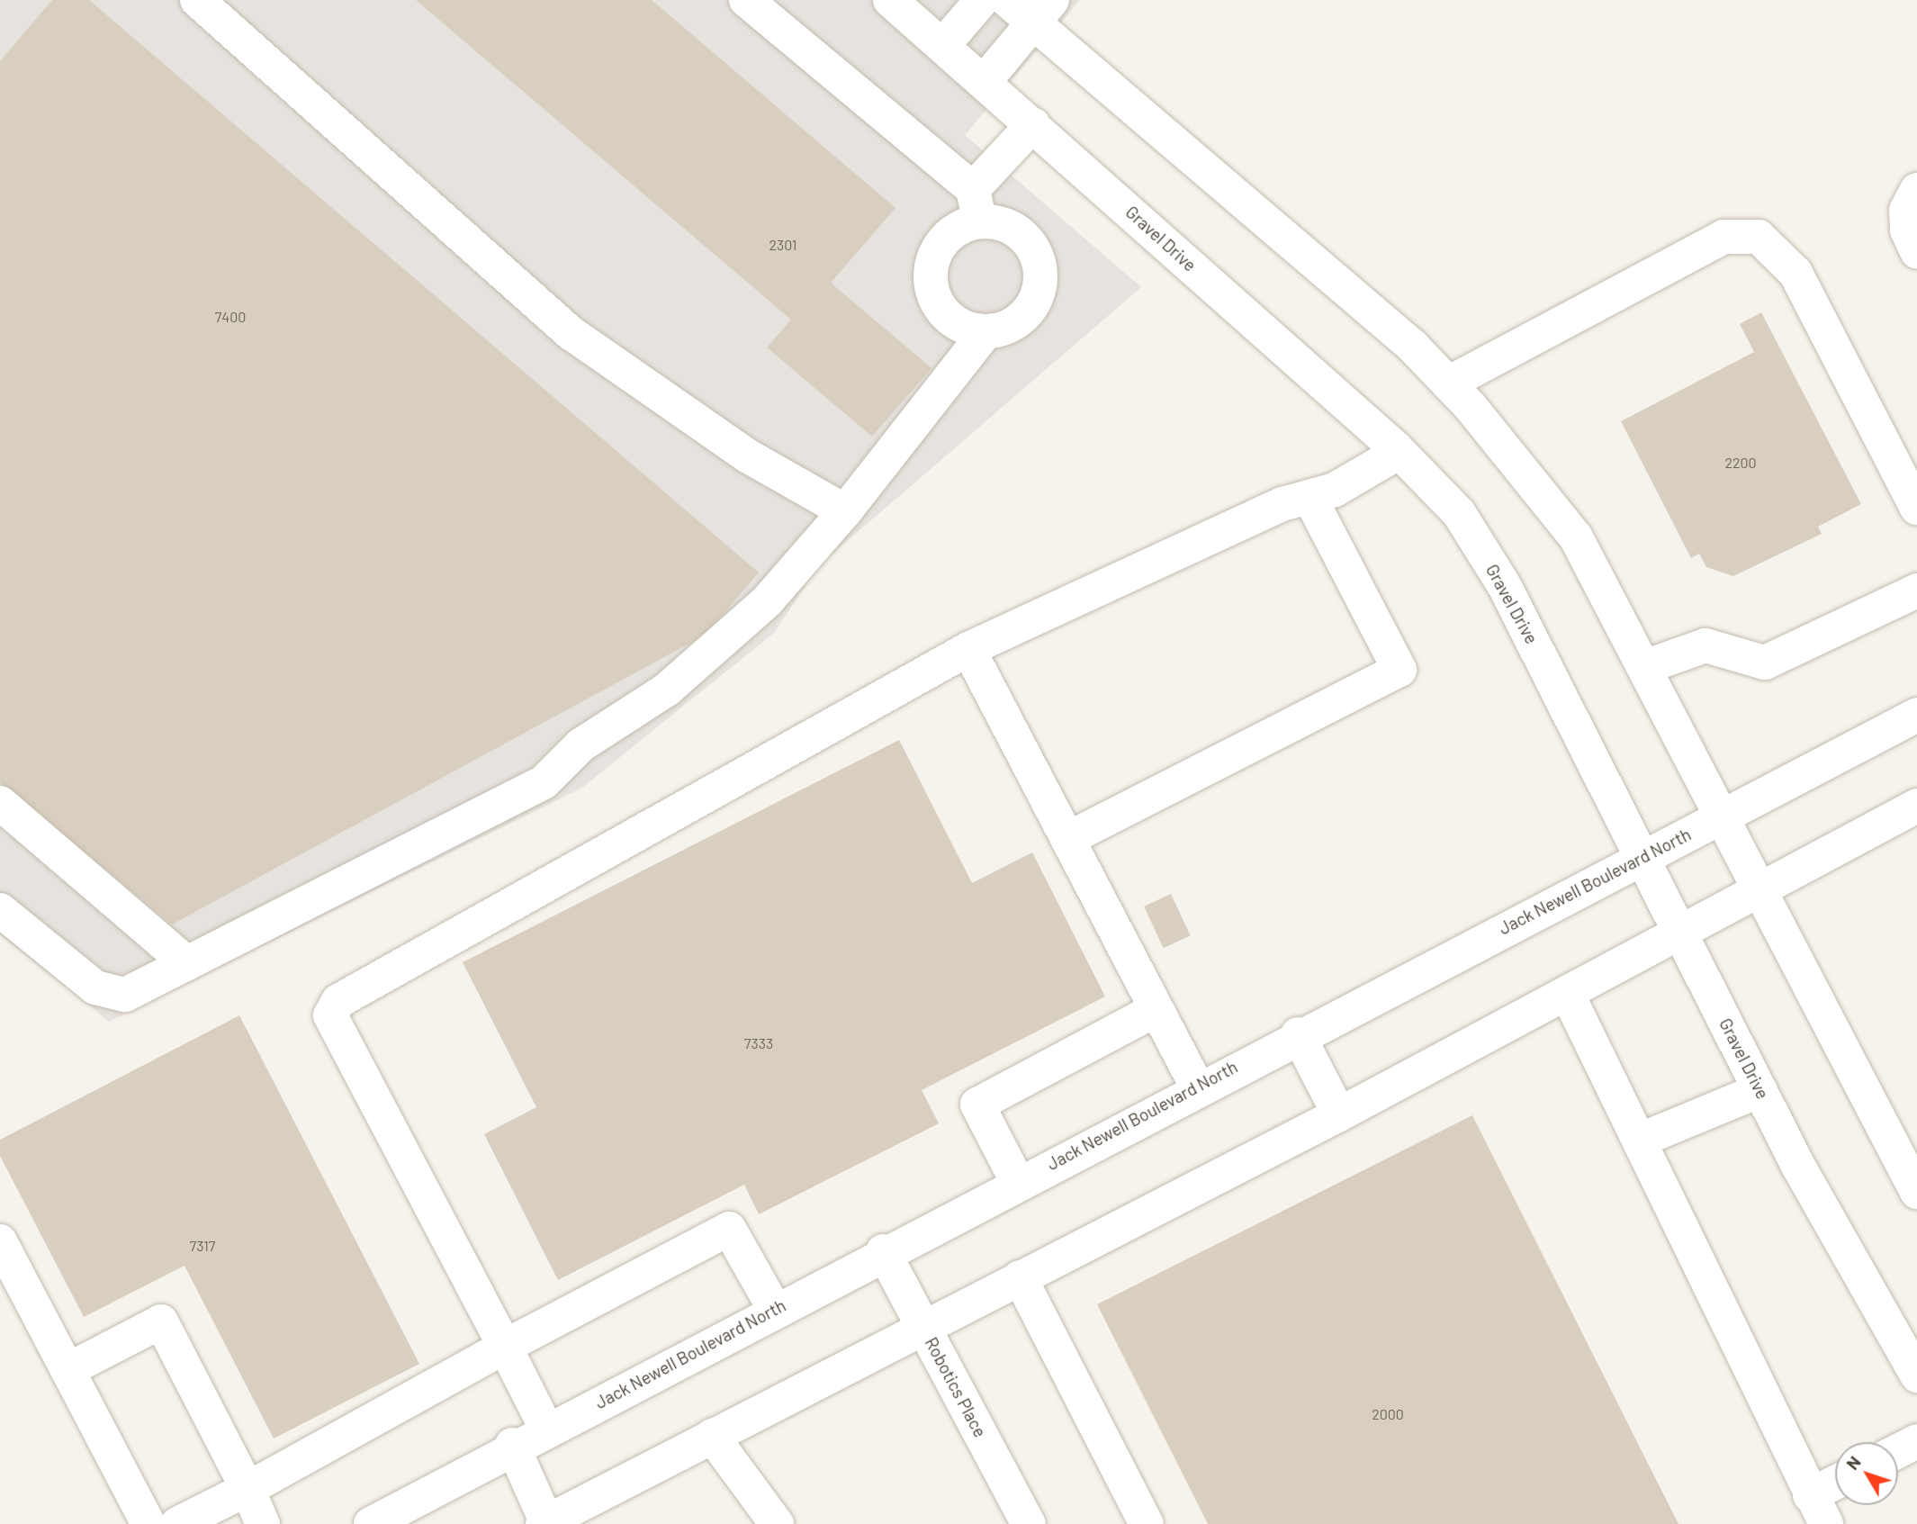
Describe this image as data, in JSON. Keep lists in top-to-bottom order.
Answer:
{
  "streets": {
    "street": ["Gravel Drive", "Jack Newell Boulevard North", "Robotics Place"]
  },
  "crossings": [
    ["Gravel Drive", "Jack Newell Boulevard North"],
    ["Jack Newell Boulevard North", "Robotics Place"]
  ],
  "house_numbers": [
    "2301",
    "7400",
    "2200",
    "7333",
    "7317",
    "2000"
  ],
  "north": "top left"
}
